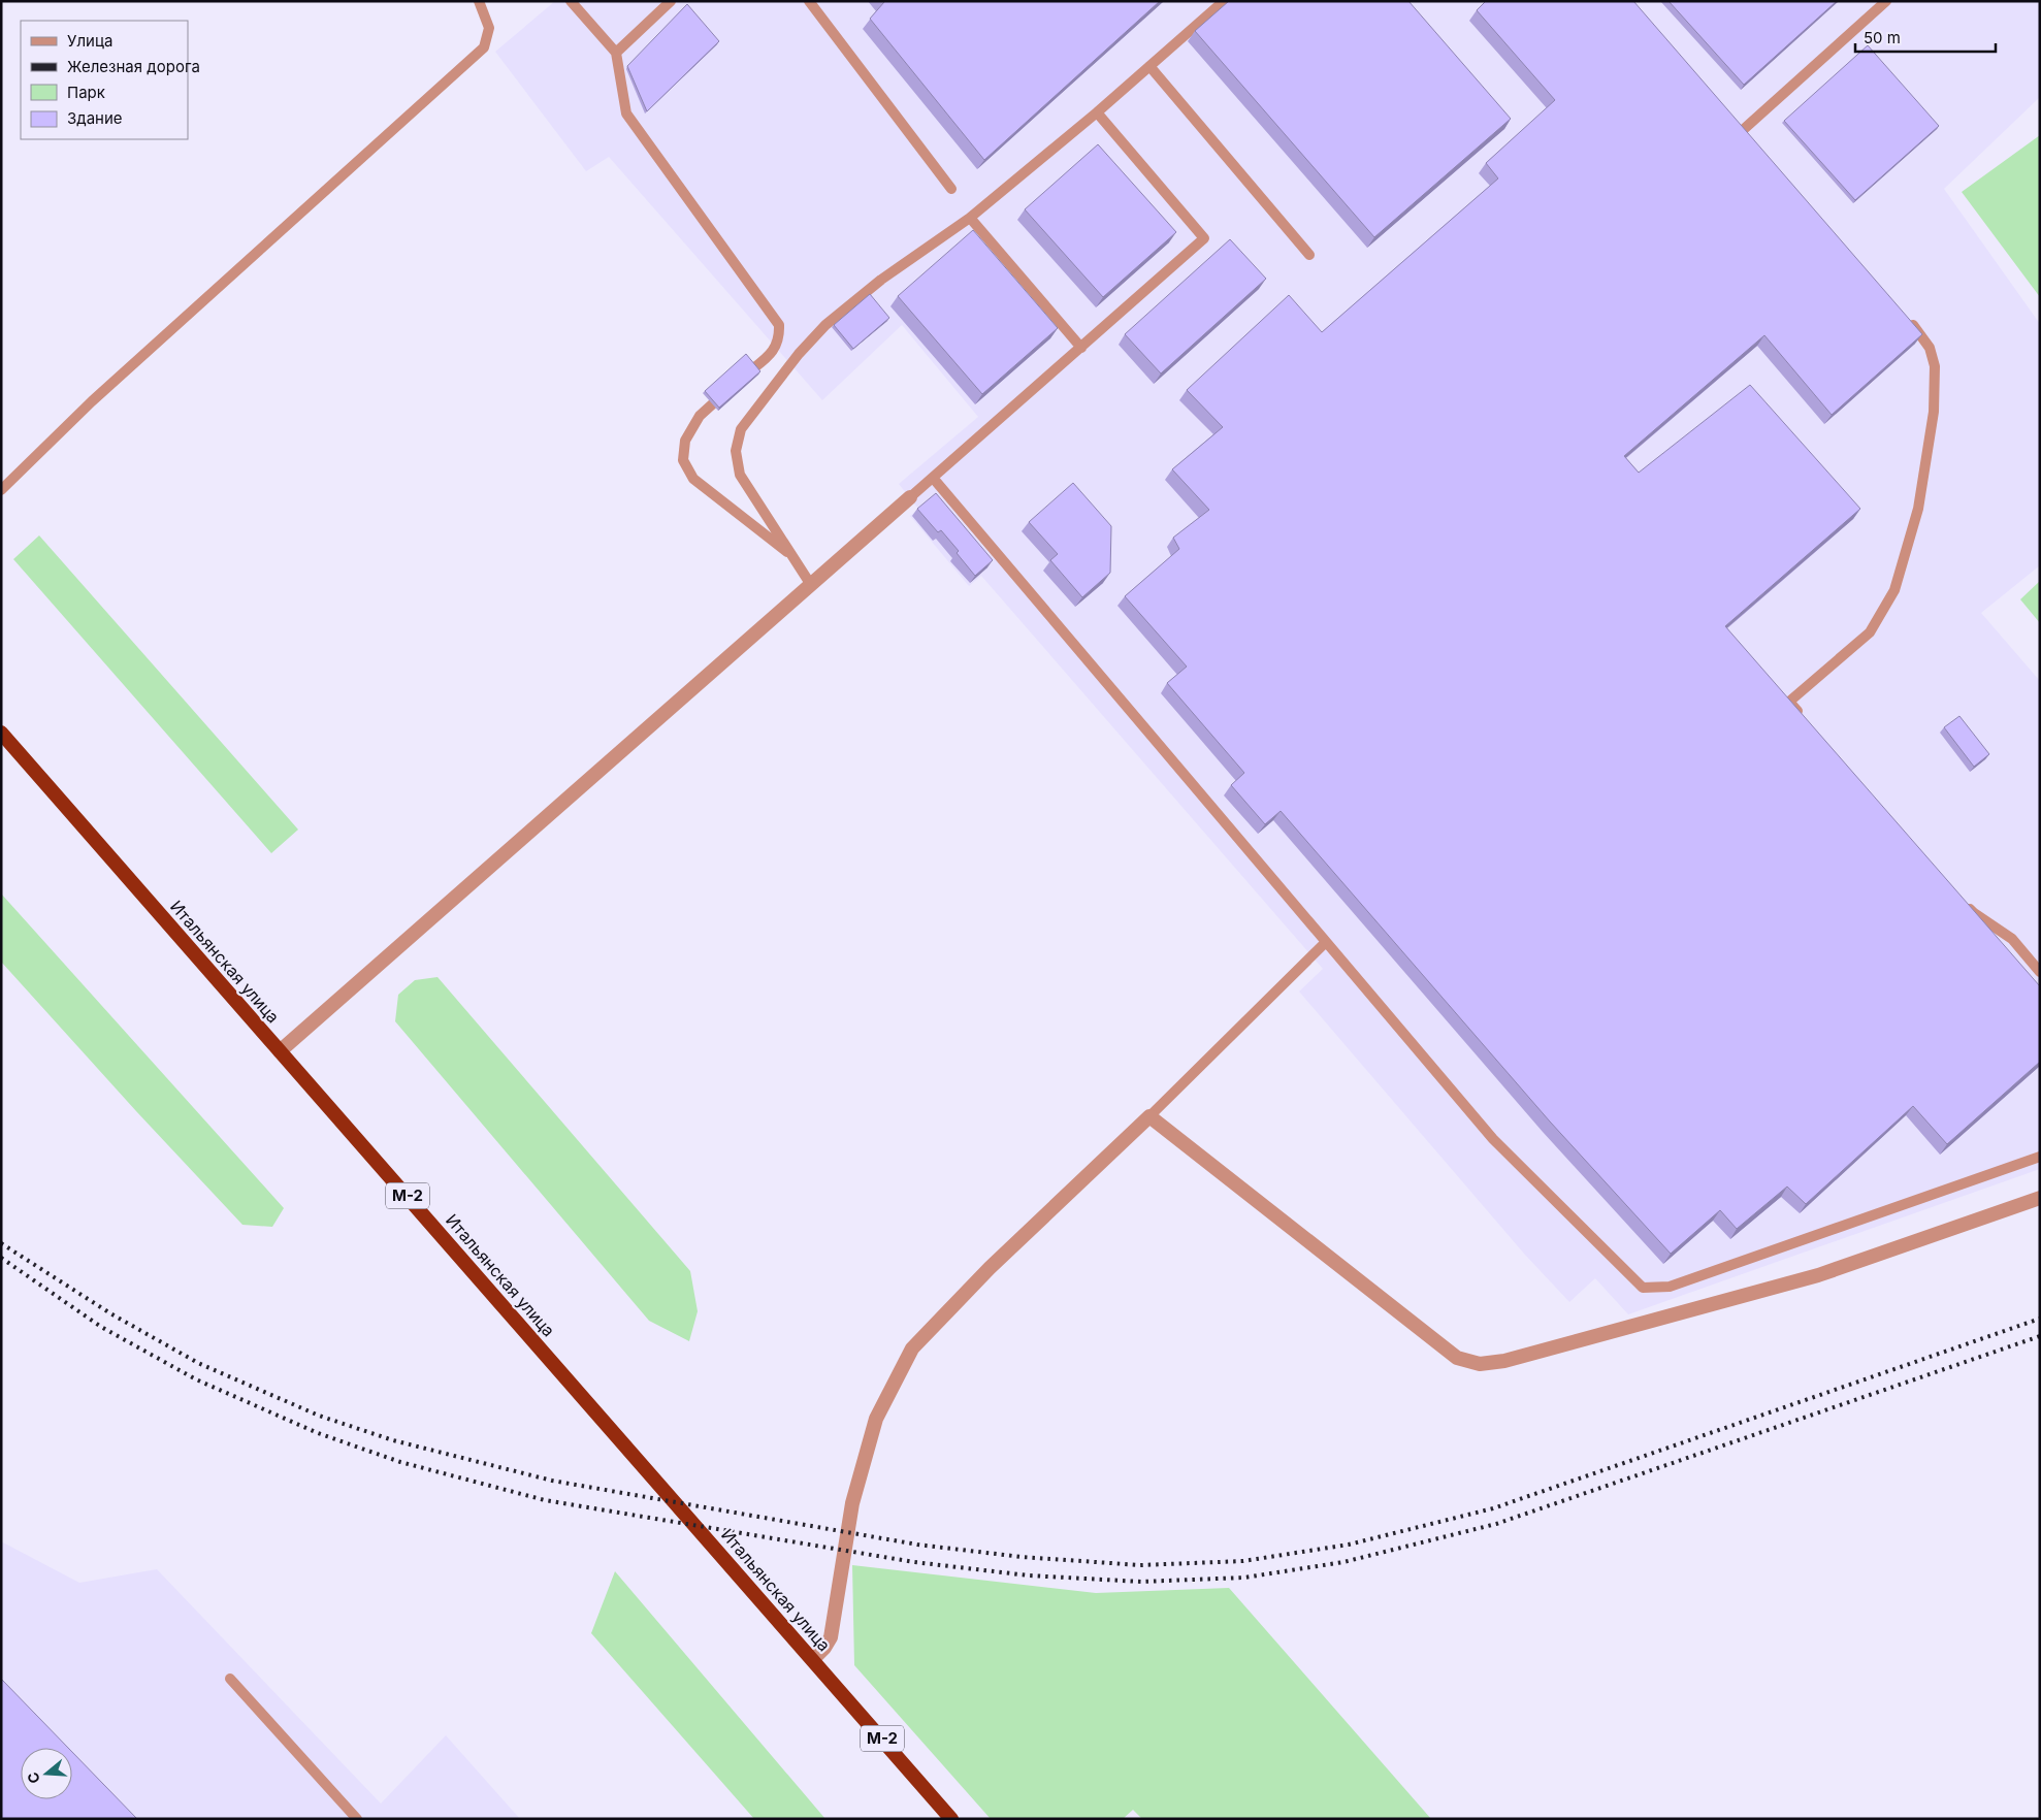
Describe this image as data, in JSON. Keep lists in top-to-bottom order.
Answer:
{
  "streets": {
    "highway": ["Итальянская улица", "М-2"]
  },
  "legend": [
    "Улица",
    "Железная дорога",
    "Парк",
    "Здание"
  ],
  "scale_bar": "50 m",
  "north": "left"
}
